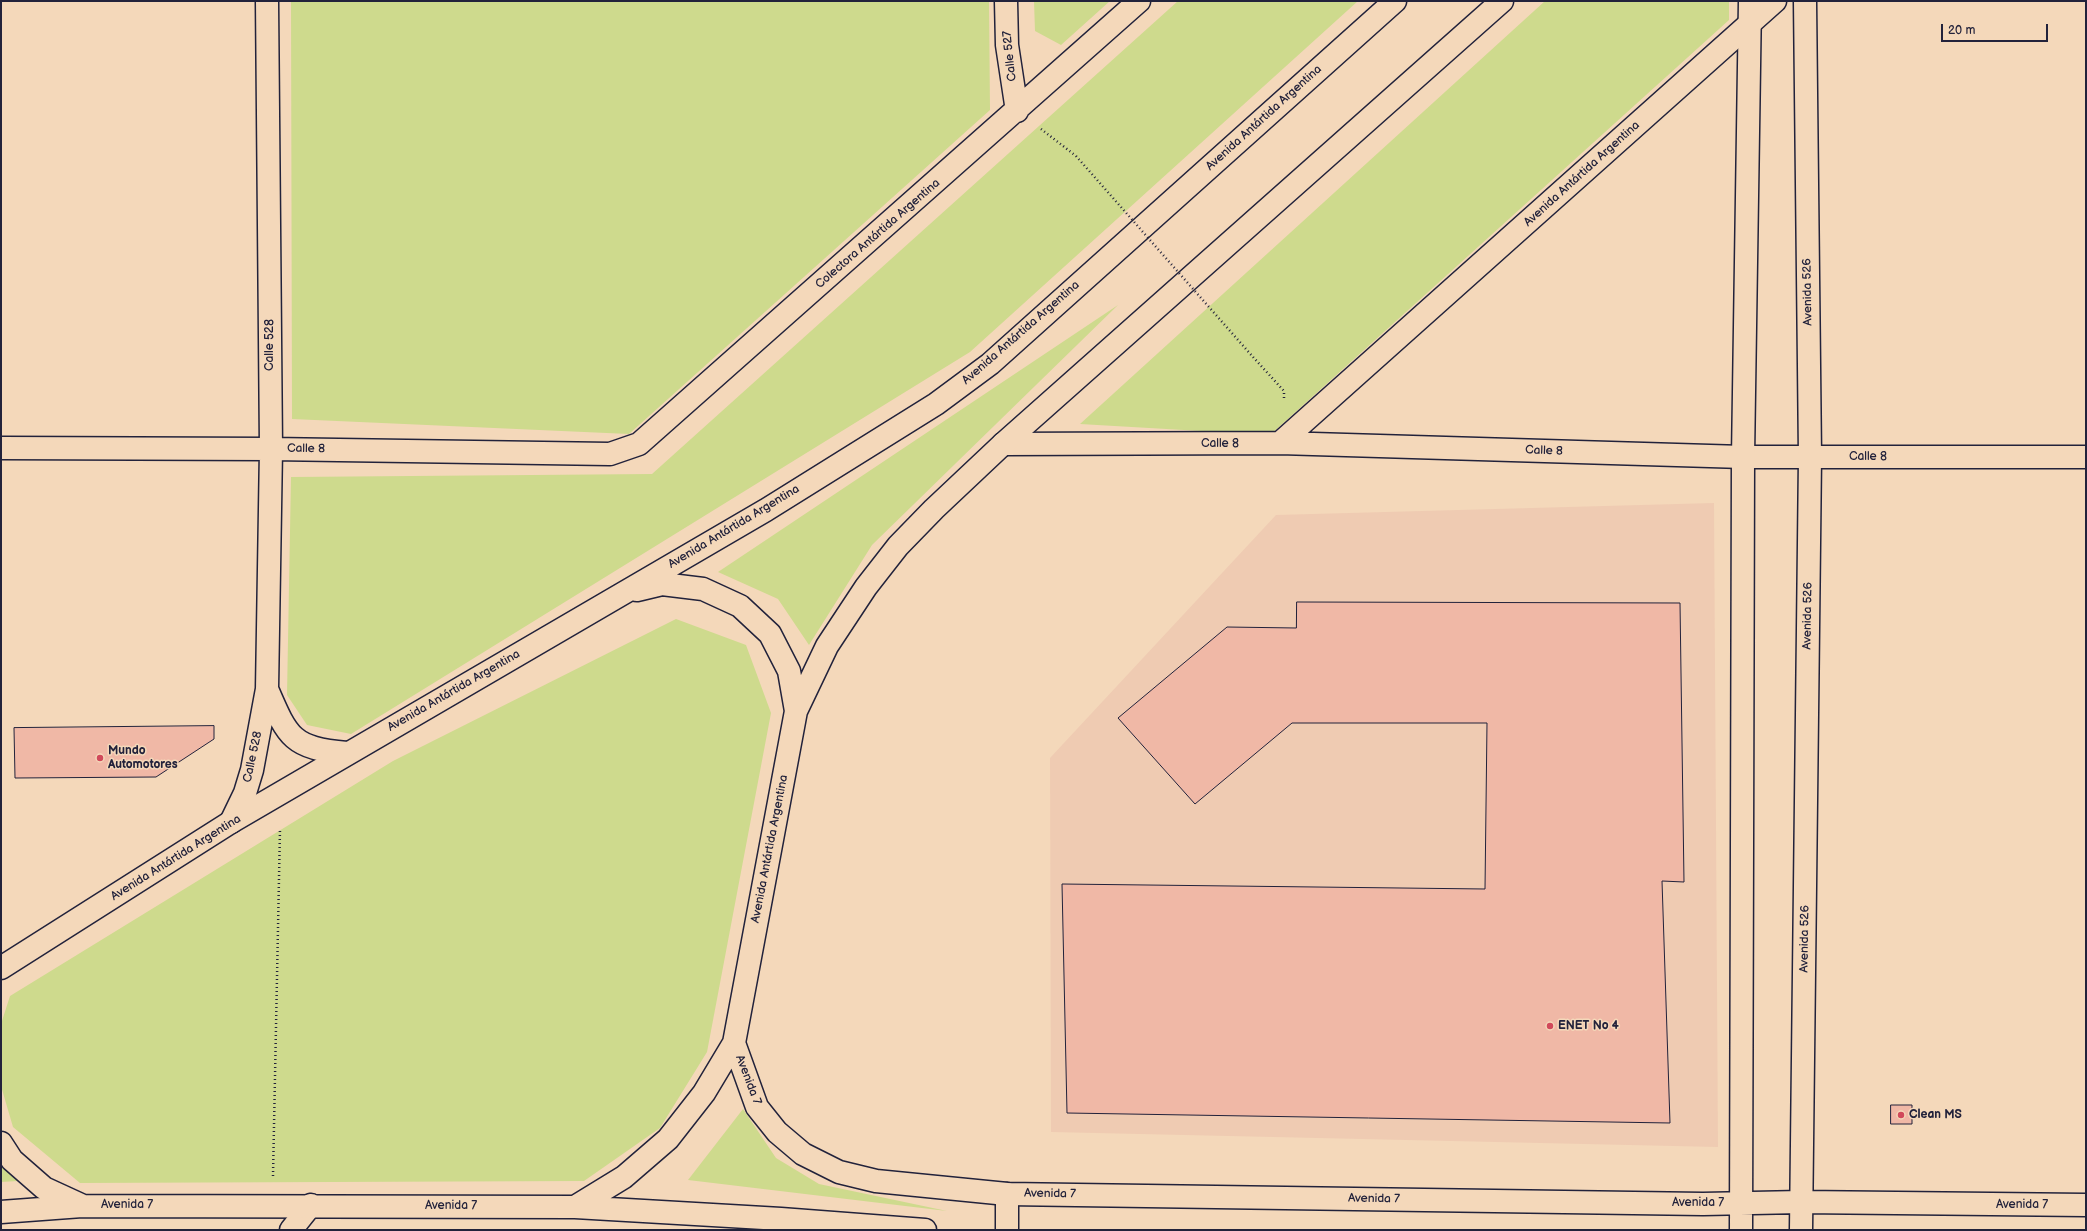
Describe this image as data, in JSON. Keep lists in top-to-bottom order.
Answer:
{
  "streets": {
    "main road": [
      "Calle 527",
      "Avenida Antártida Argentina",
      "Colectora Antártida Argentina",
      "Avenida 526",
      "Calle 528",
      "Calle 8",
      "Avenida 7"
    ]
  },
  "crossings": [
    ["Calle 527", "Colectora Antártida Argentina"],
    ["Avenida Antártida Argentina", "Calle 528"],
    ["Avenida Antártida Argentina", "Calle 8"],
    ["Avenida Antártida Argentina", "Avenida 7"],
    ["Colectora Antártida Argentina", "Calle 8"],
    ["Avenida 526", "Calle 8"],
    ["Avenida 526", "Avenida 7"],
    ["Calle 528", "Calle 8"]
  ],
  "places": ["Mundo Automotores", "ENET No 4", "Clean MS"],
  "scale_bar": "20 m"
}
